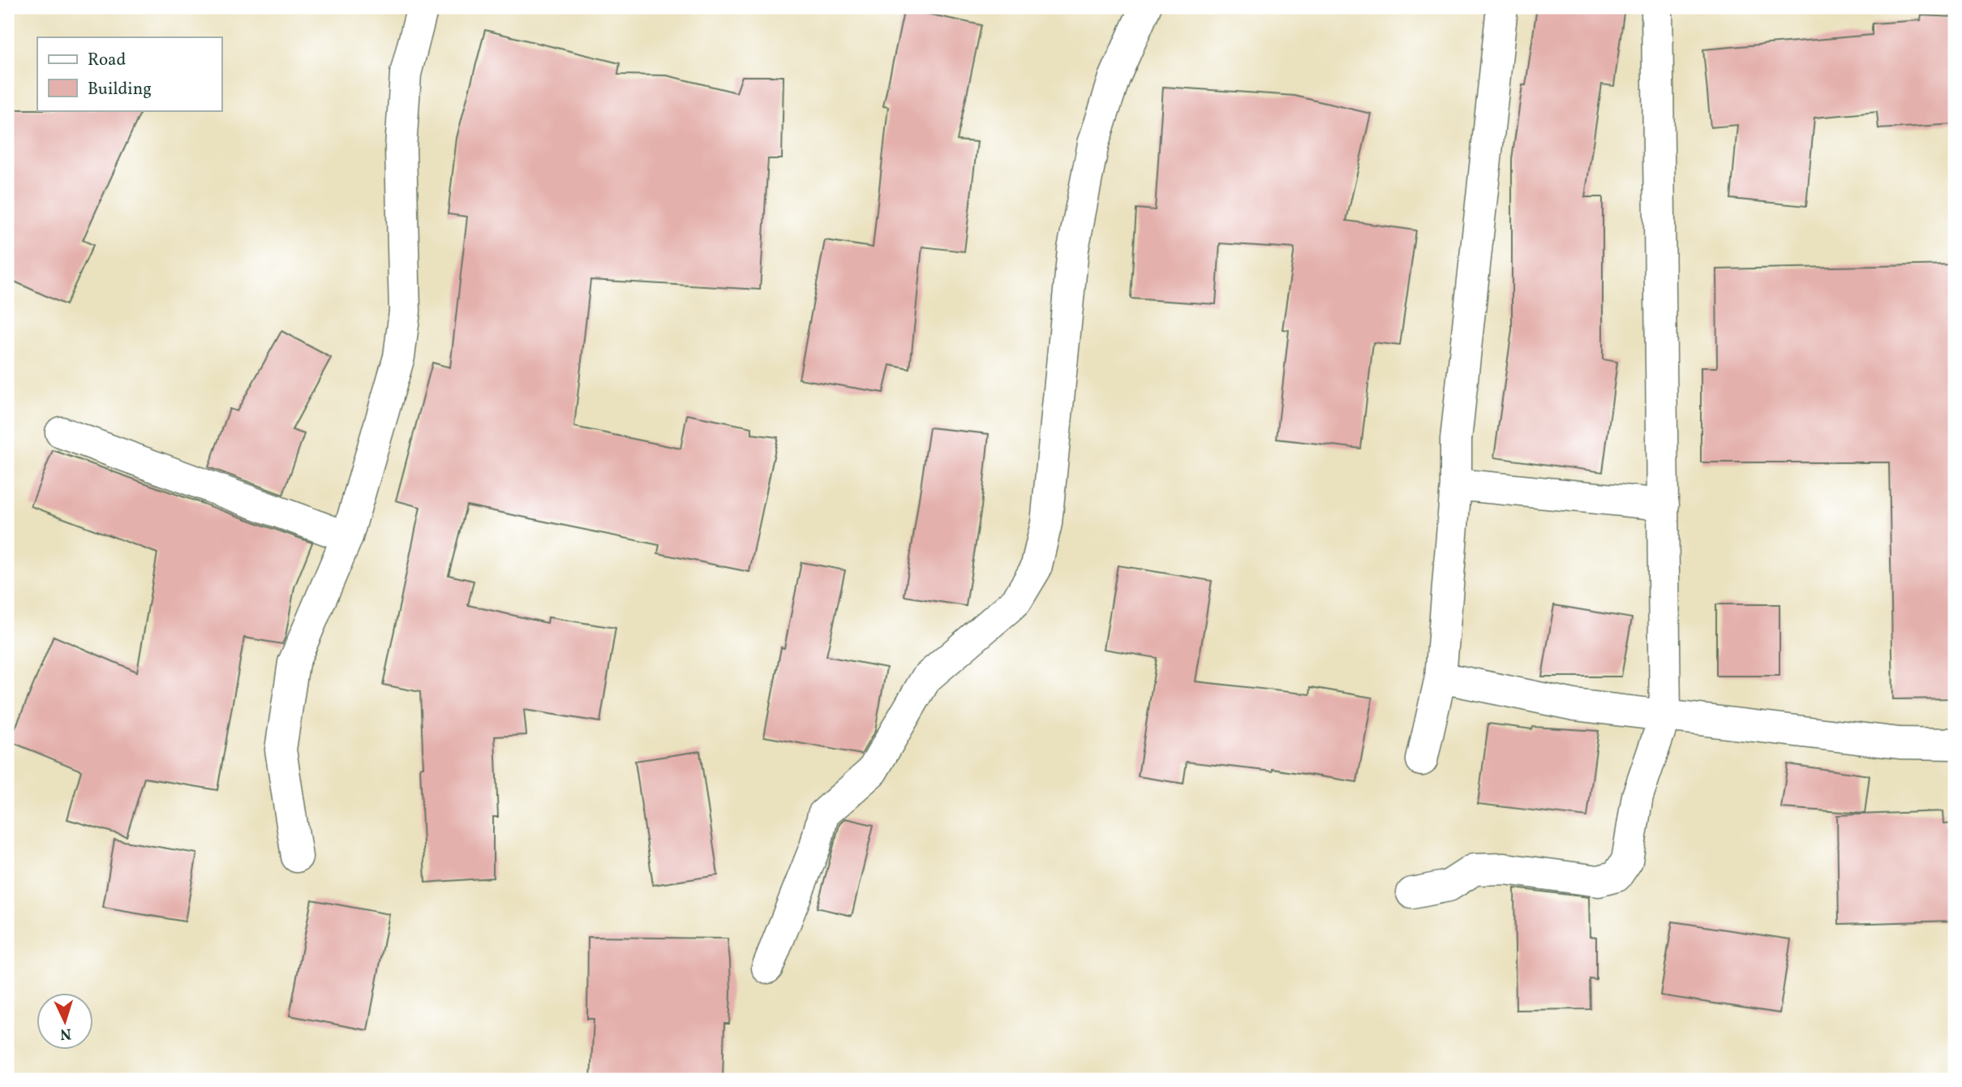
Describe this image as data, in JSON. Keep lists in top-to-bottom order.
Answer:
{
  "legend": ["Road", "Building"],
  "north": "bottom"
}
